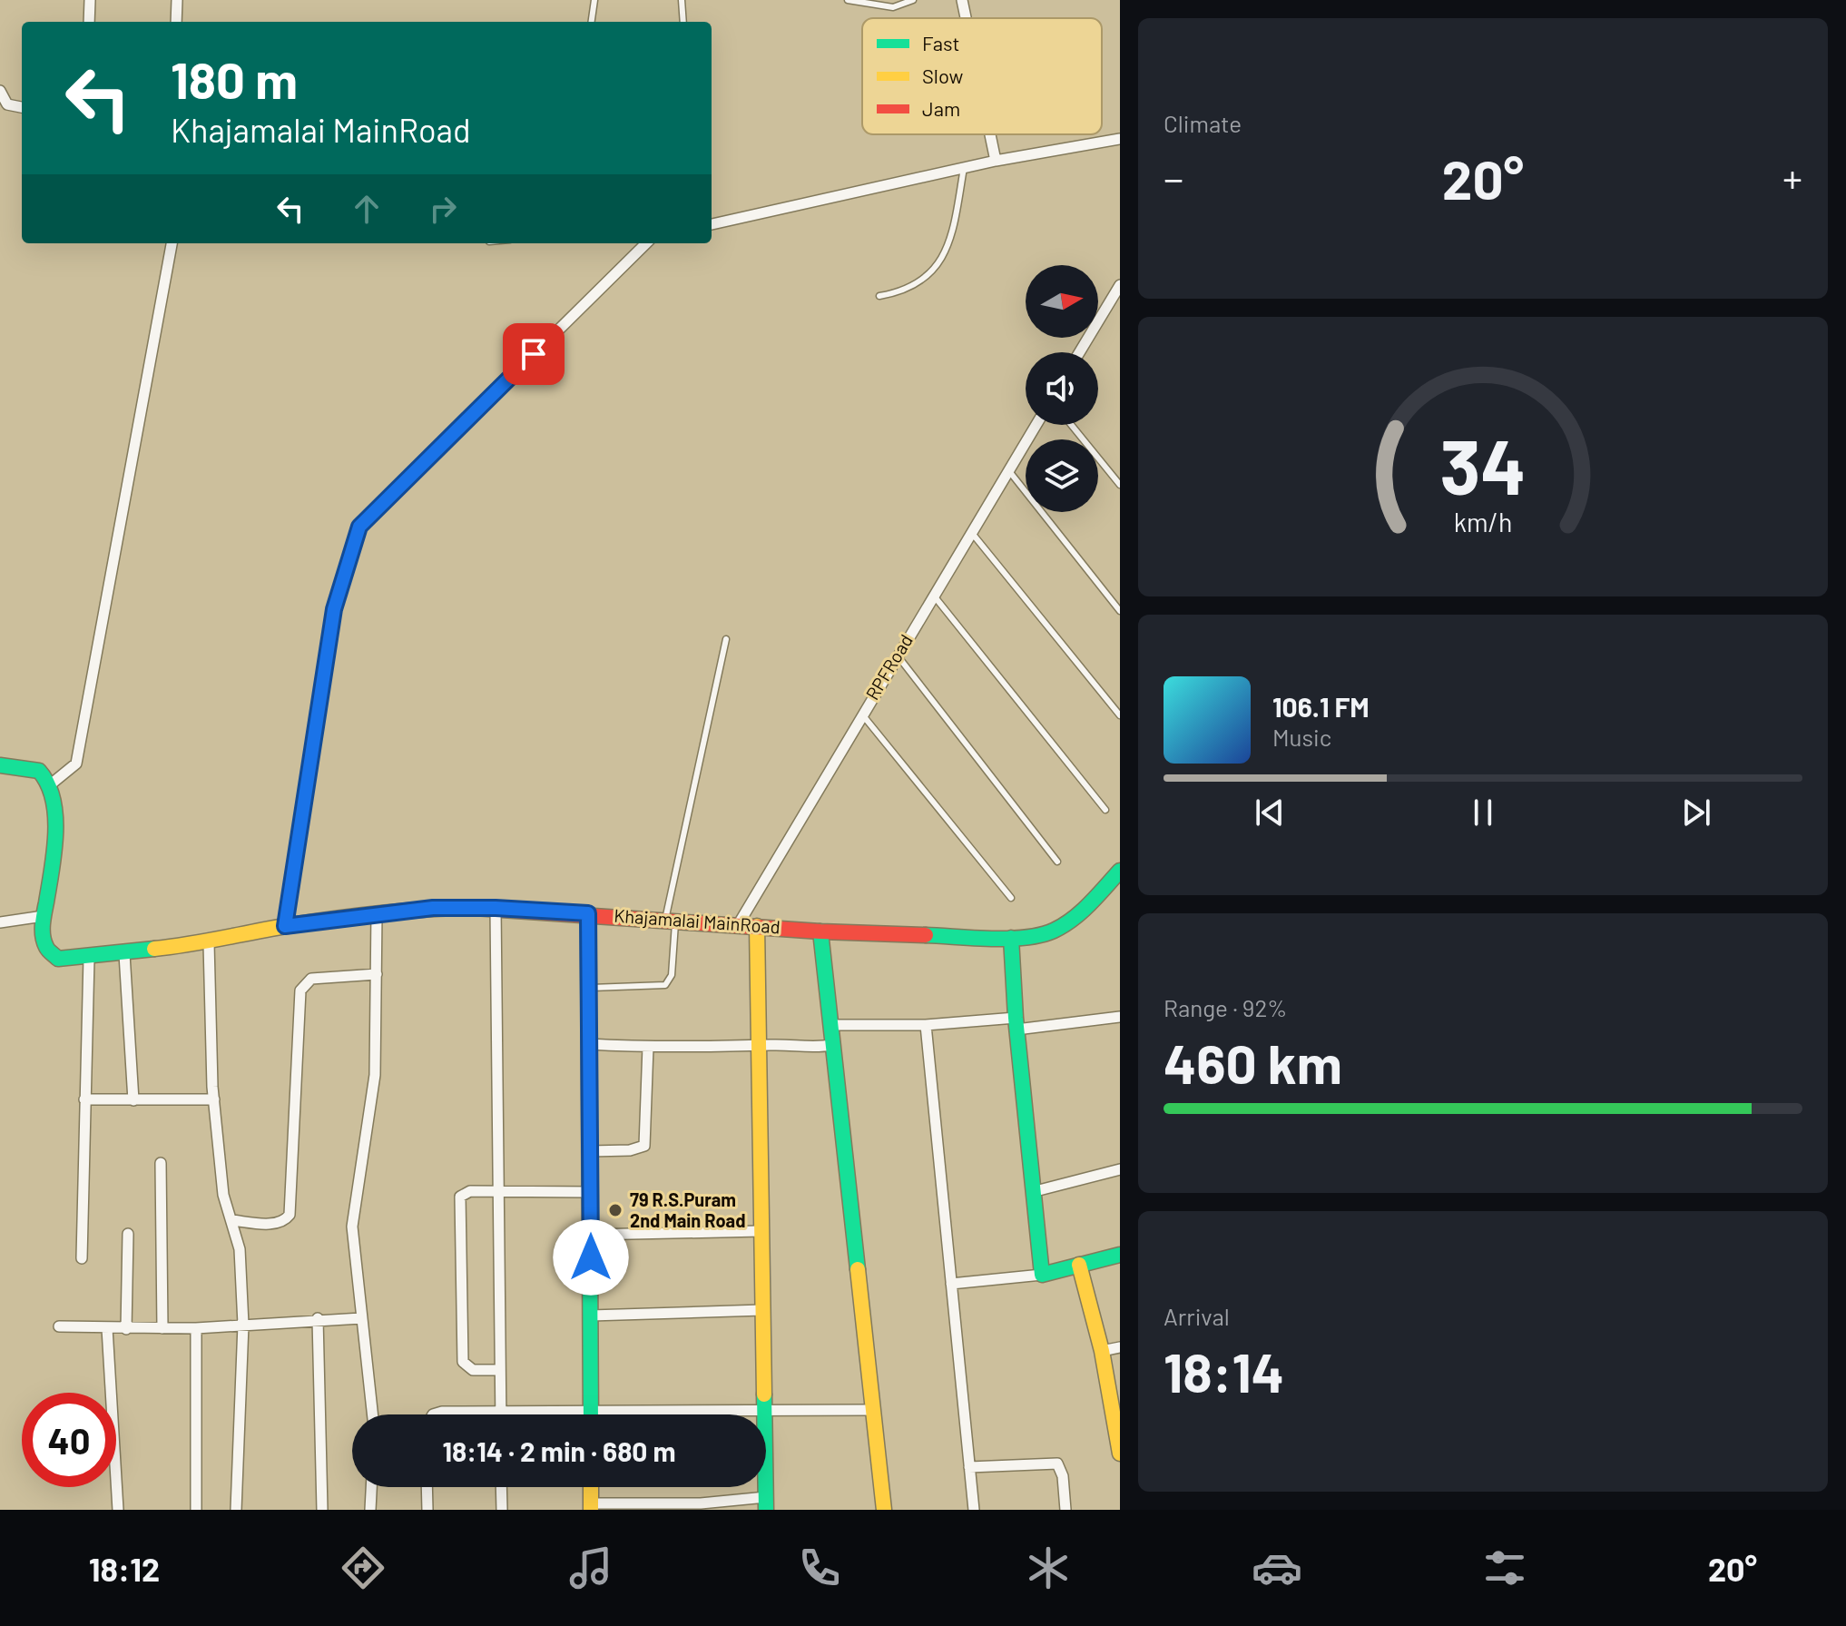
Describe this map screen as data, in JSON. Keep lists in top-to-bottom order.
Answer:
{
  "streets": {
    "street": ["RPFRoad", "Khajamalai MainRoad"]
  },
  "crossings": [
    ["RPFRoad", "Khajamalai MainRoad"]
  ],
  "places": ["79 R.S.Puram 2nd Main Road"],
  "legend": ["Fast", "Slow", "Jam"],
  "north": "right",
  "page": {
    "tile": [
      "Climate",
      ["Range · 92%", "460 km"],
      ["Arrival", "18:14"]
    ],
    "turn": ["180 m", "Khajamalai MainRoad"],
    "heat": ["−", "20°", "+"],
    "song": ["106.1 FM", "Music"],
    "limit": "40",
    "trip": "18:14 · 2 min · 680 m",
    "tabs": ["18:12", "20°"],
    "gauge": ["34", "km/h"]
  }
}
